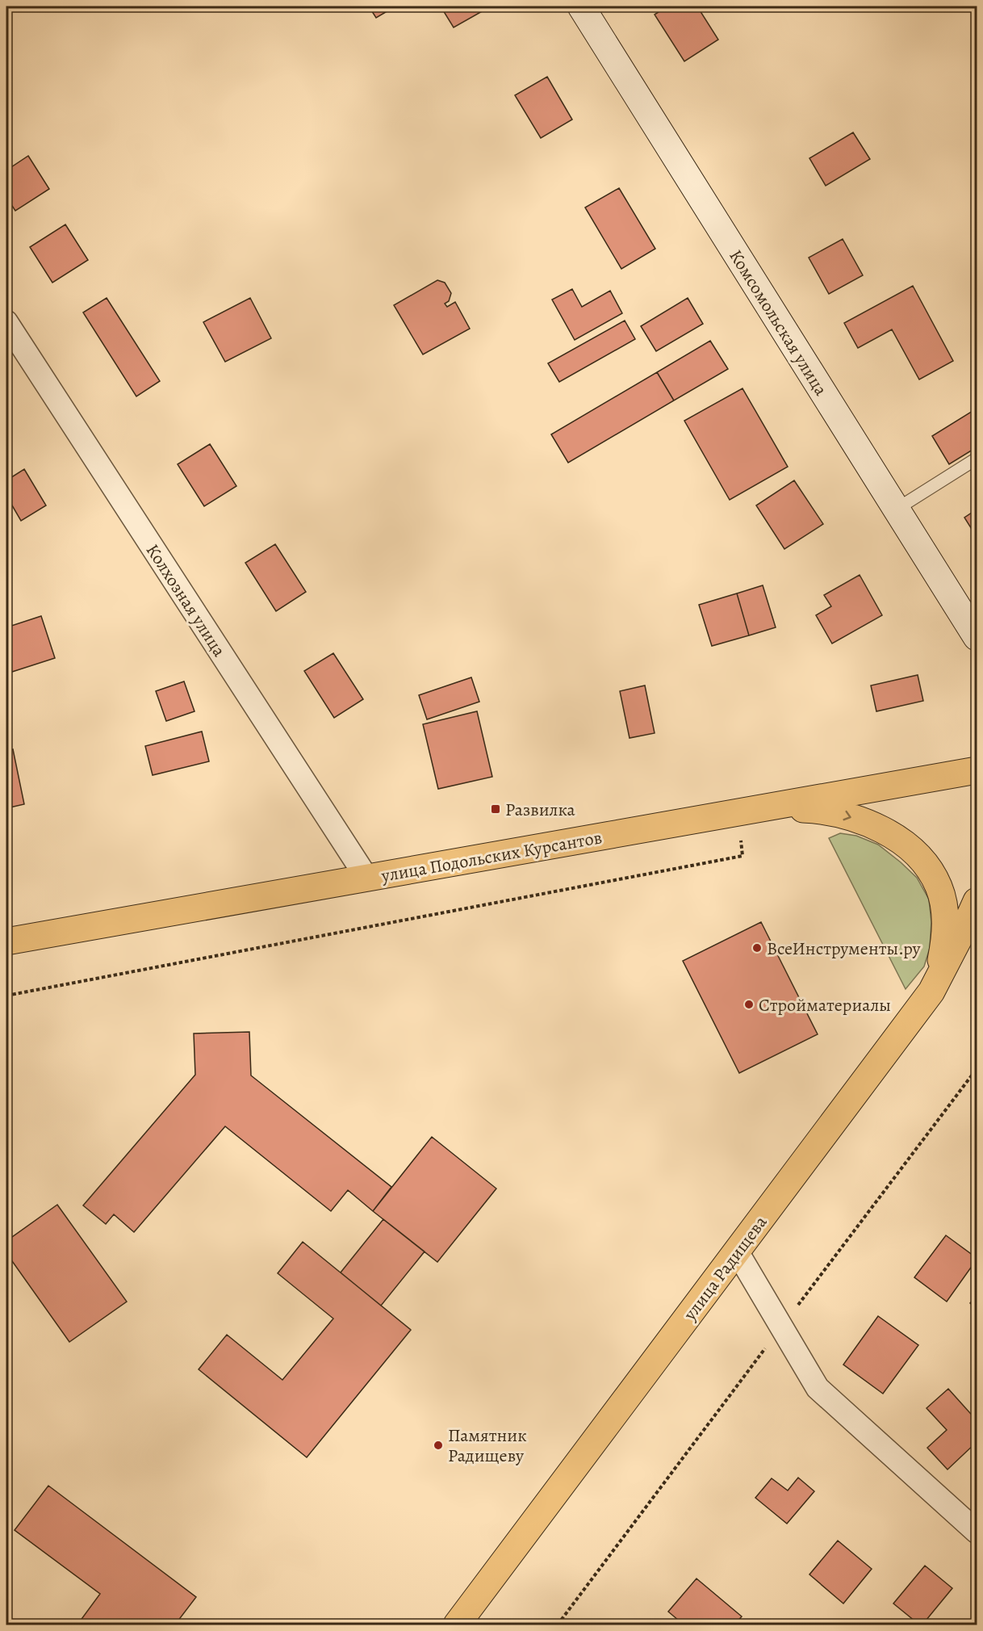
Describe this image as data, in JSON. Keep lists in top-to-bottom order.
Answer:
{
  "streets": {
    "main road": ["улица Подольских Курсантов", "улица Радищева"],
    "street": ["Комсомольская улица", "Колхозная улица"]
  },
  "crossings": [
    ["Колхозная улица", "улица Подольских Курсантов"]
  ],
  "places": {
    "transit": ["Развилка"],
    "other": ["ВсеИнструменты.ру", "Стройматериалы", "Памятник Радищеву"]
  }
}
